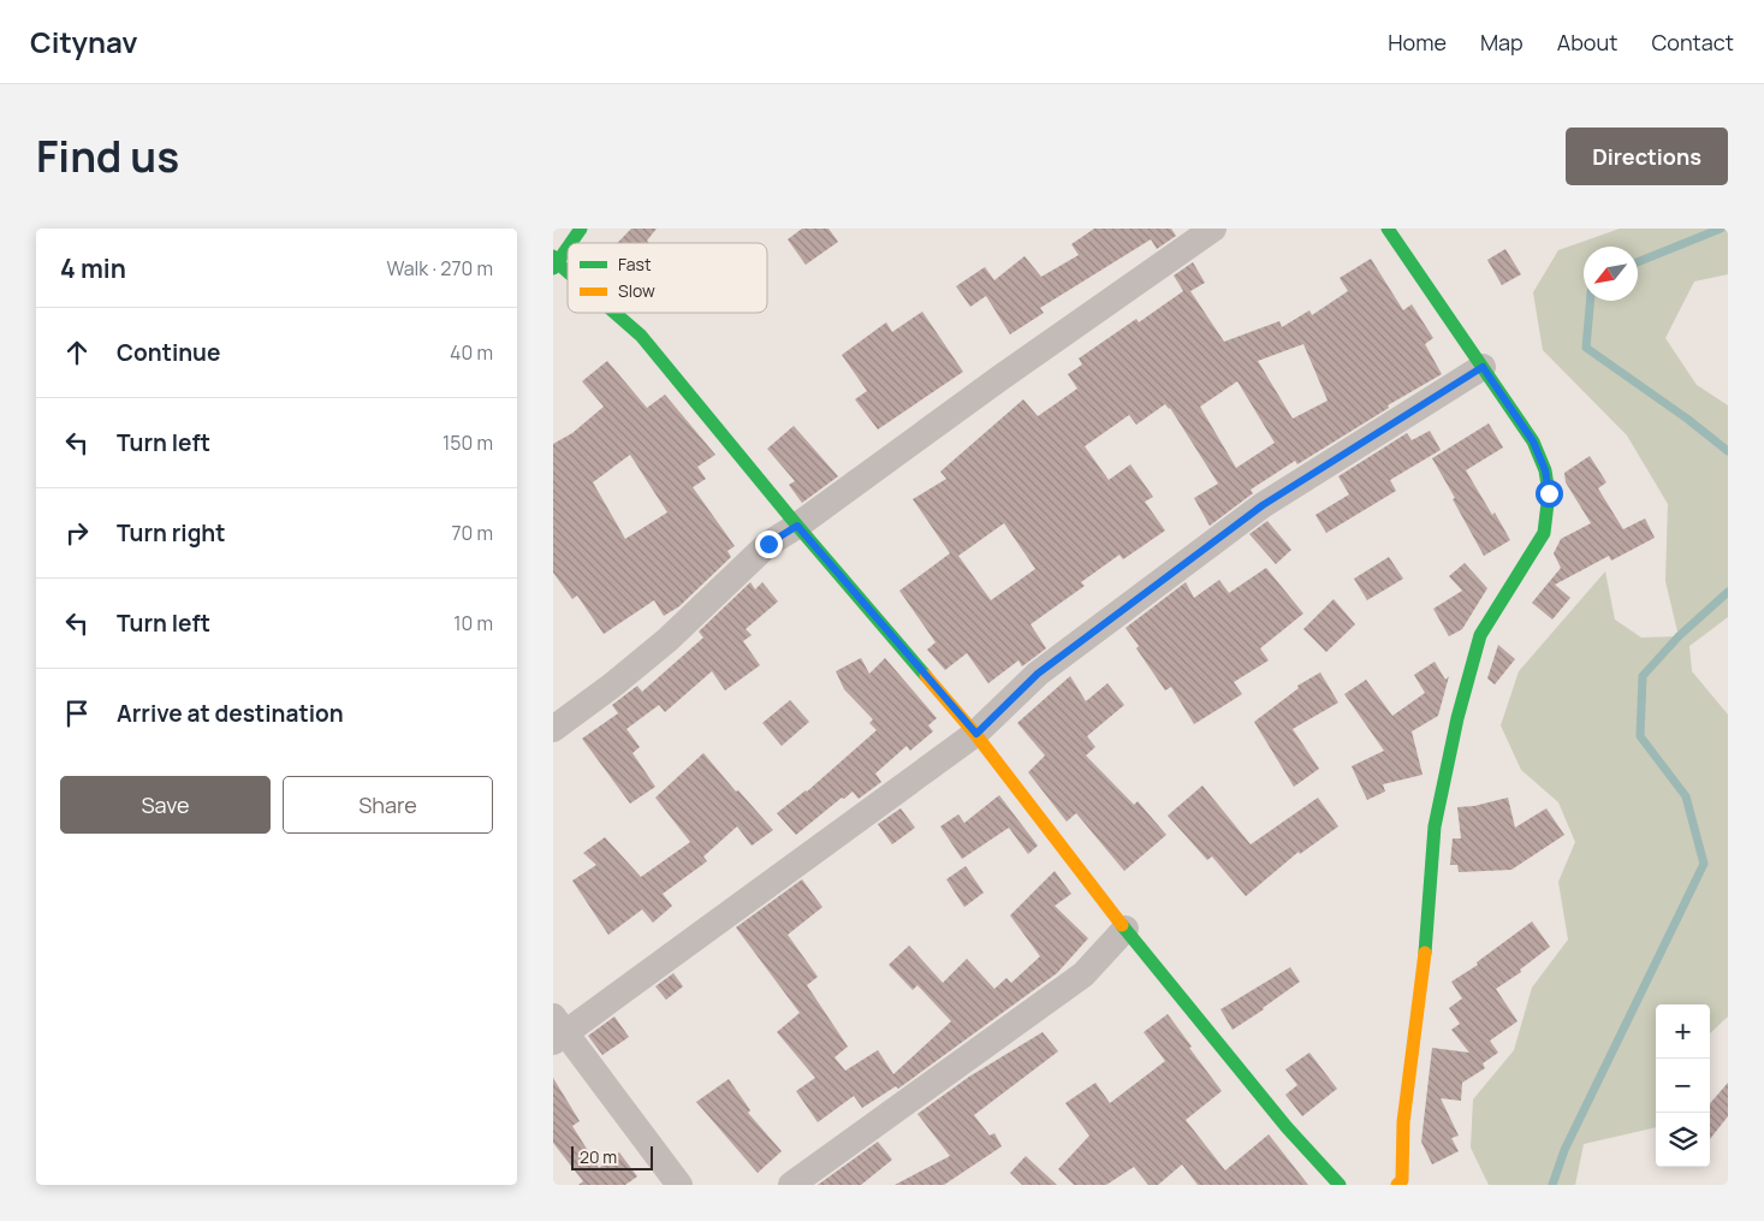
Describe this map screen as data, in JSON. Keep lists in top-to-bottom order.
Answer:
{
  "legend": ["Fast", "Slow"],
  "scale_bar": "20 m",
  "north": "bottom left",
  "page": {
    "header": "Citynav",
    "nav": [
      "Home",
      "Map",
      "About",
      "Contact"
    ],
    "title": "Find us",
    "buttons": [
      "Directions",
      ["Save", "Share"]
    ],
    "heading": ["4 min", "Walk · 270 m"],
    "list": [
      ["Continue", "40 m"],
      ["Turn left", "150 m"],
      ["Turn right", "70 m"],
      ["Turn left", "10 m"],
      "Arrive at destination"
    ],
    "map_buttons": ["+", "−"],
    "scale": "20 m"
  }
}
